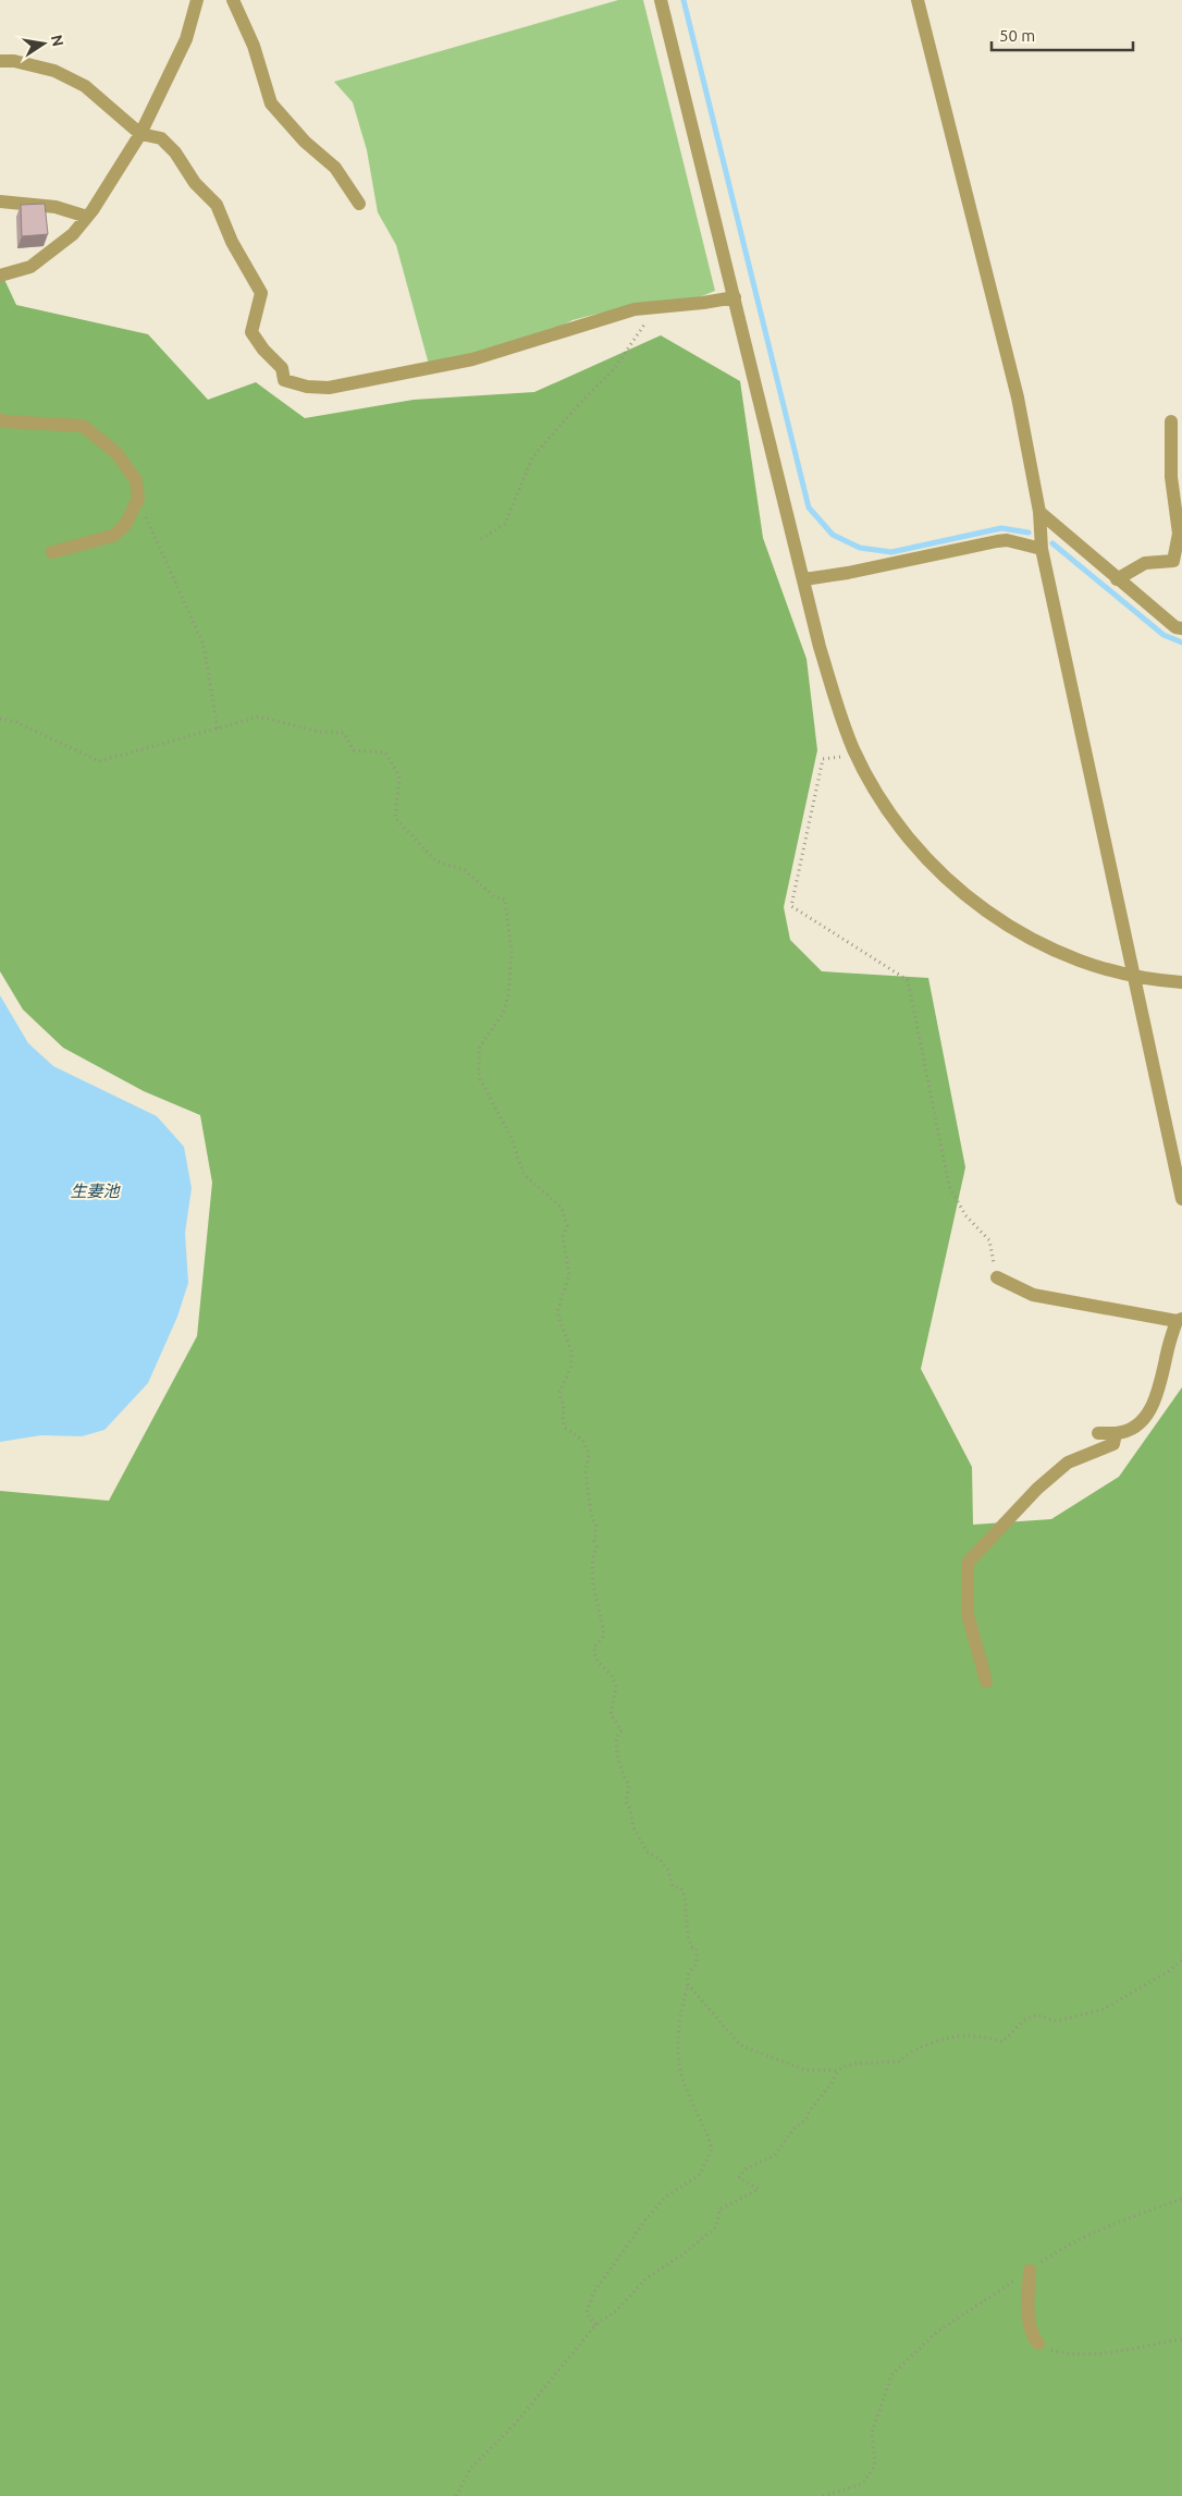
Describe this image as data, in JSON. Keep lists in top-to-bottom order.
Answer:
{
  "water": ["生妻池"],
  "scale_bar": "50 m",
  "north": "right"
}
